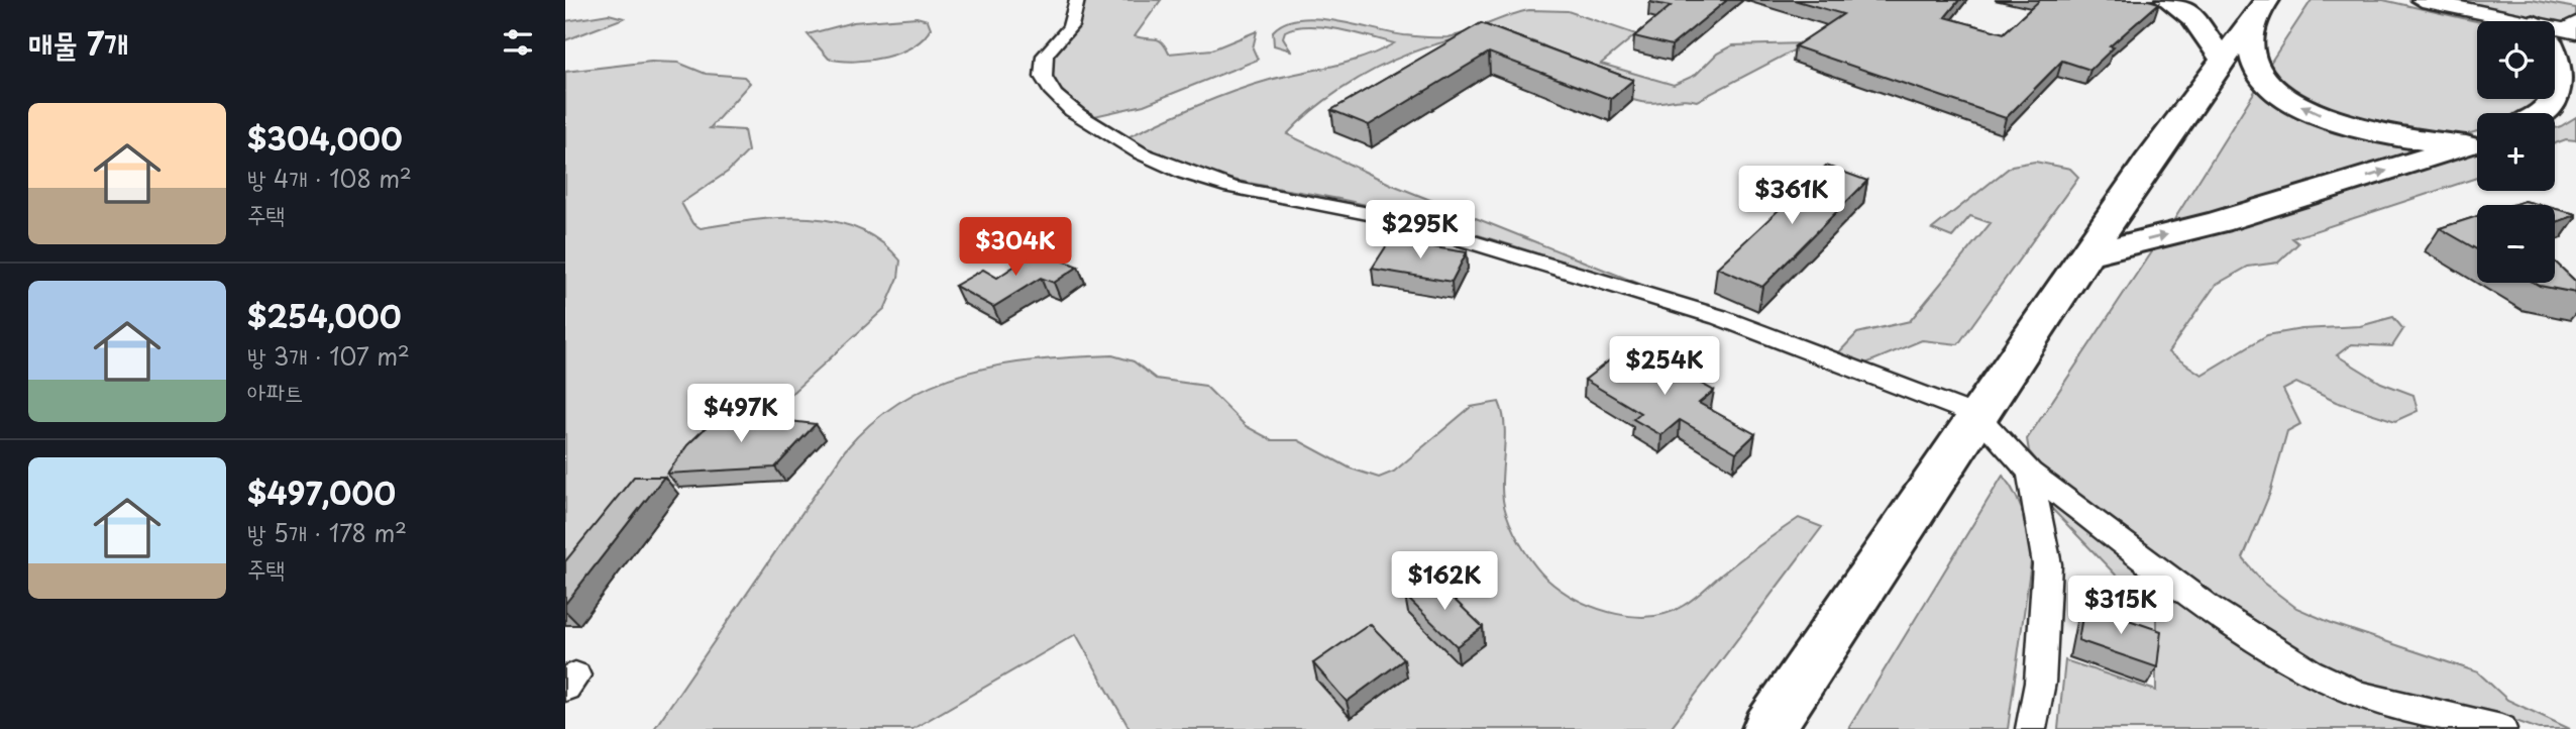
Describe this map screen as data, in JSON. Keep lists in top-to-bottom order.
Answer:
{
  "page": {
    "heading": "매물 7개",
    "map_buttons": ["+", "−"],
    "list": [
      {
        "name": "$304,000",
        "note": "방 4개 · 108 m² · 주택"
      },
      {
        "name": "$254,000",
        "note": "방 3개 · 107 m² · 아파트"
      },
      {
        "name": "$497,000",
        "note": "방 5개 · 178 m² · 주택"
      }
    ],
    "price": [
      "$361K",
      "$295K",
      "$304K",
      "$254K",
      "$497K",
      "$162K",
      "$315K"
    ]
  }
}
